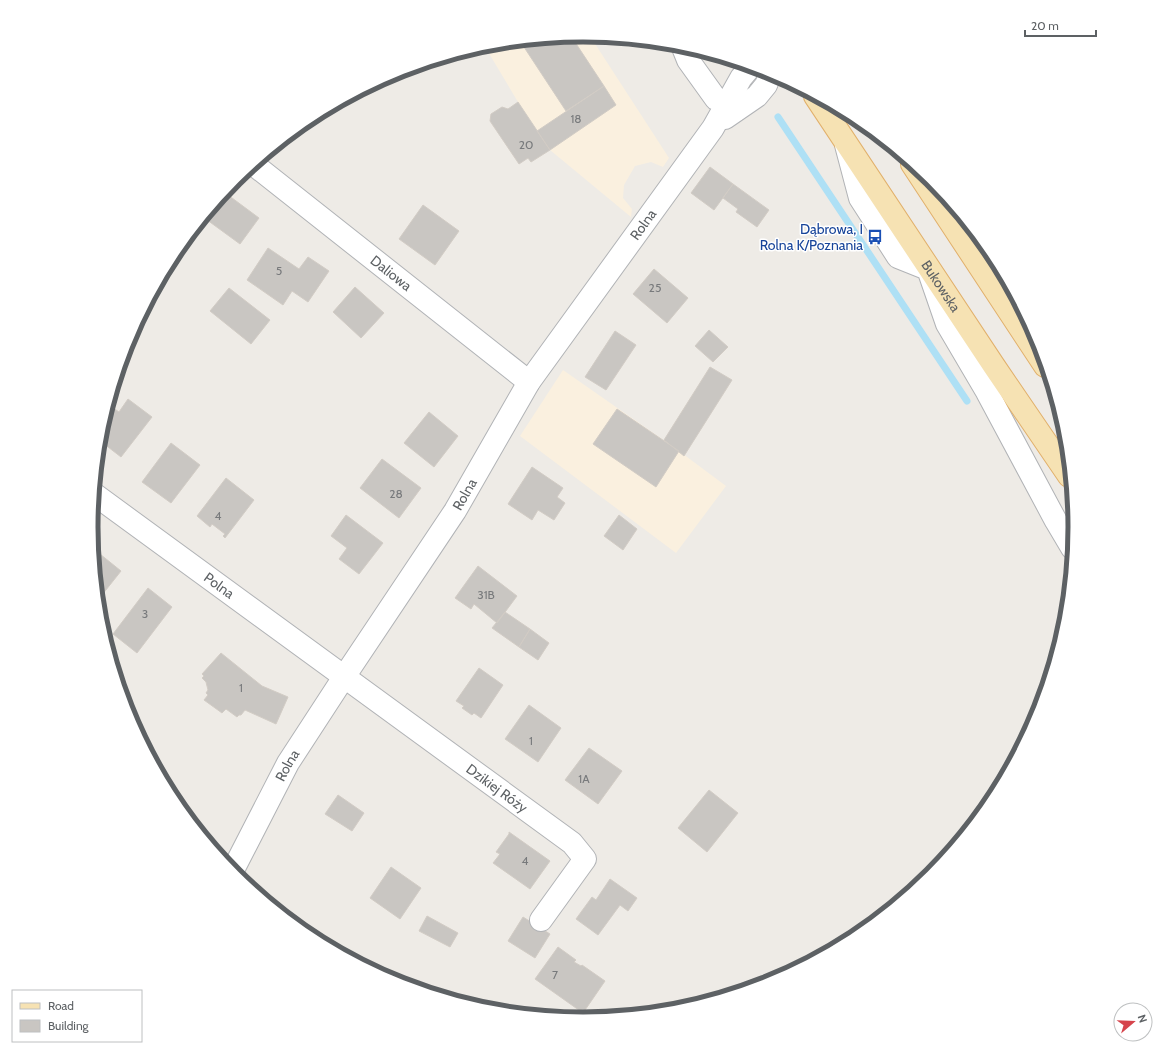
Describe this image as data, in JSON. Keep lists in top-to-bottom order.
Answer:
{
  "streets": {
    "main road": ["Bukowska"],
    "street": [
      "Rolna",
      "Daliowa",
      "Polna",
      "Dzikiej Róży"
    ]
  },
  "crossings": [
    ["Rolna", "Daliowa"],
    ["Rolna", "Polna"],
    ["Rolna", "Dzikiej Róży"],
    ["Polna", "Dzikiej Róży"]
  ],
  "places": {
    "bus stop": ["Dąbrowa, I Rolna K/Poznania"]
  },
  "house_numbers": [
    "18",
    "20",
    "5",
    "25",
    "28",
    "4",
    "31B",
    "3",
    "1",
    "1",
    "1A",
    "4",
    "7"
  ],
  "legend": ["Road", "Building"],
  "scale_bar": "20 m",
  "north": "right"
}
